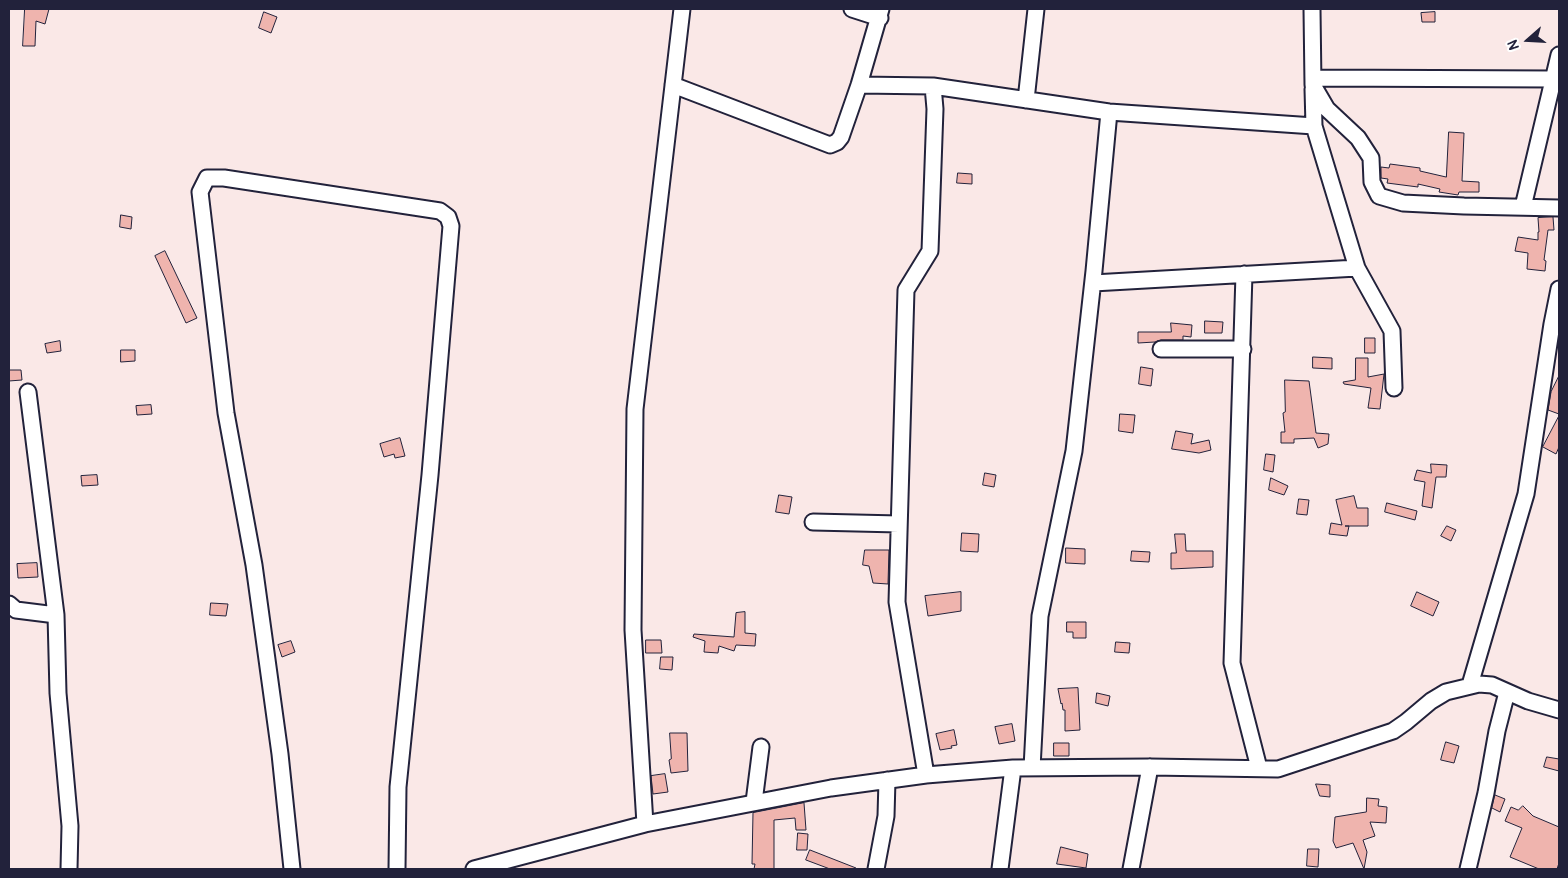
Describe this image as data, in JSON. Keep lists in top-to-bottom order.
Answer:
{
  "north": "left"
}
